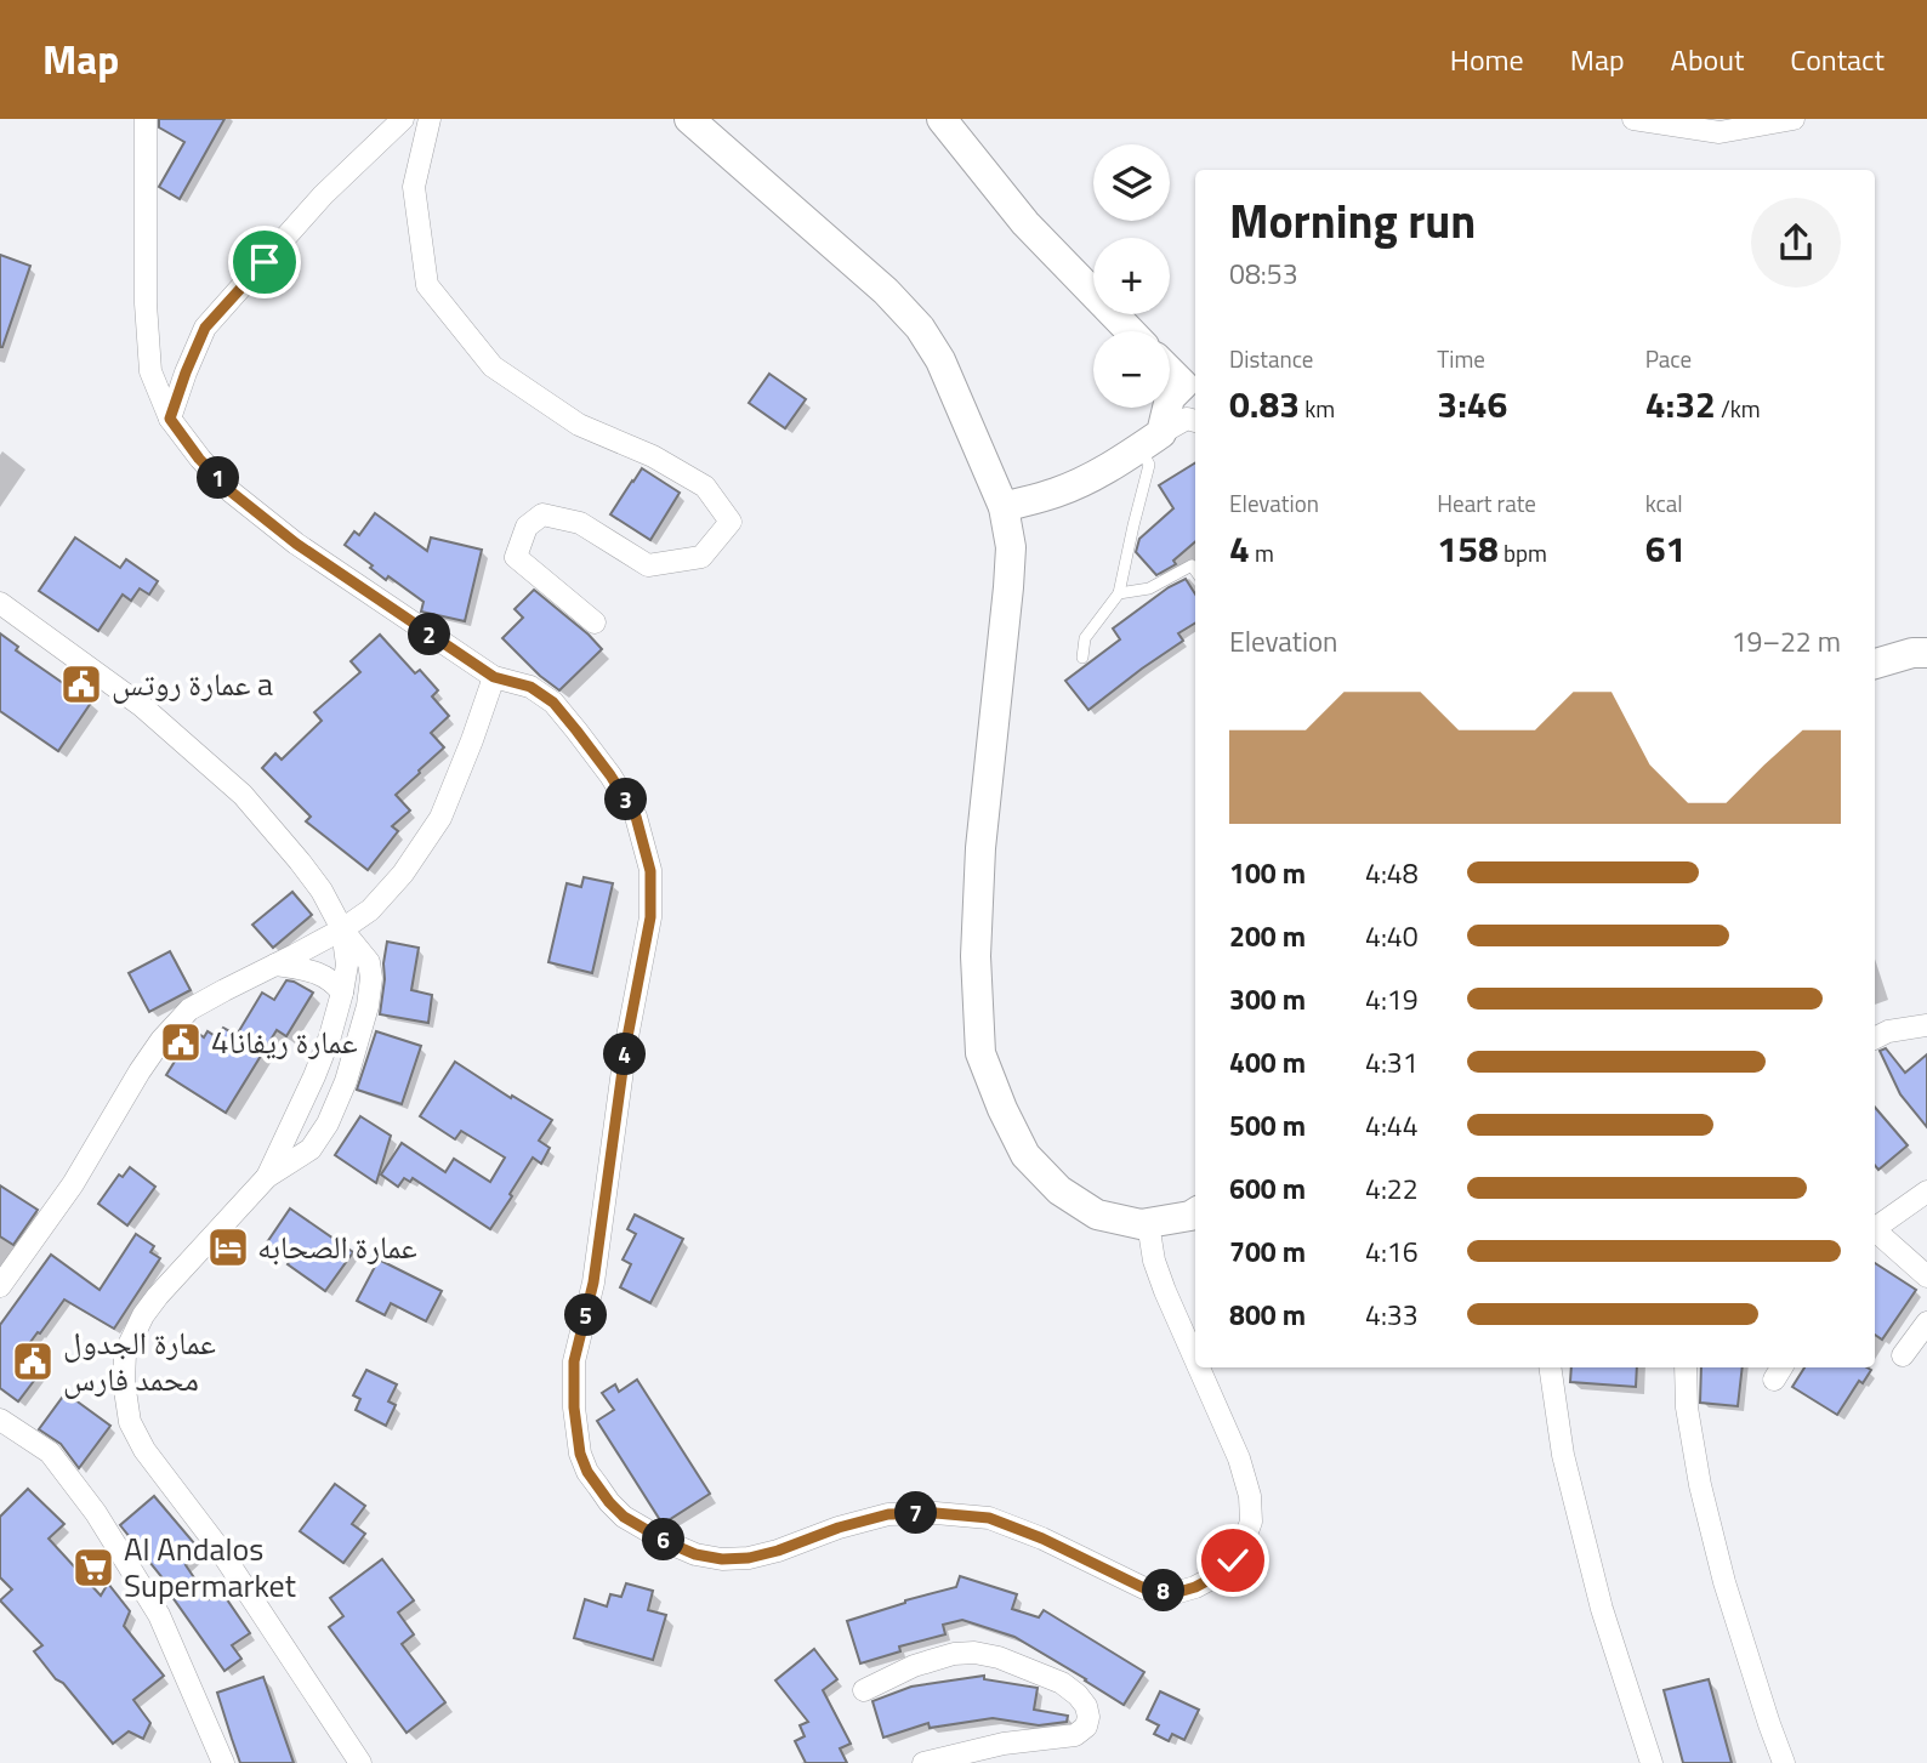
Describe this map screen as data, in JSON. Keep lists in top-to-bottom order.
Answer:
{
  "places": {
    "public building": ["عمارة روتس a", "عمارة ريفانا4", "عمارة الجدول محمد فارس"],
    "hotel": ["عمارة الصحابه"],
    "supermarket": ["Al Andalos Supermarket"]
  },
  "page": {
    "header": "Map",
    "nav": [
      "Home",
      "Map",
      "About",
      "Contact"
    ],
    "map_buttons": ["+", "−"],
    "heading": ["Morning run", "08:53"],
    "stats": [
      ["Distance", "0.83 km"],
      ["Time", "3:46"],
      ["Pace", "4:32 /km"],
      ["Elevation", "4 m"],
      ["Heart rate", "158 bpm"],
      ["kcal", "61"]
    ],
    "pins": [
      "1",
      "2",
      "3",
      "4",
      "5",
      "7",
      "6",
      "8"
    ],
    "chart": ["Elevation", "19–22 m"],
    "list": [
      {
        "name": "100 m",
        "note": "4:48"
      },
      {
        "name": "200 m",
        "note": "4:40"
      },
      {
        "name": "300 m",
        "note": "4:19"
      },
      {
        "name": "400 m",
        "note": "4:31"
      },
      {
        "name": "500 m",
        "note": "4:44"
      },
      {
        "name": "600 m",
        "note": "4:22"
      },
      {
        "name": "700 m",
        "note": "4:16"
      },
      {
        "name": "800 m",
        "note": "4:33"
      }
    ]
  }
}
